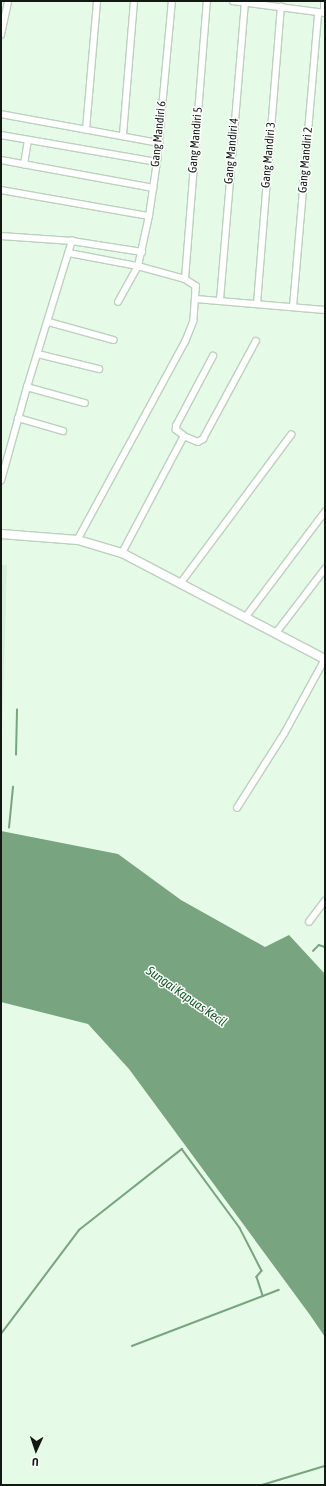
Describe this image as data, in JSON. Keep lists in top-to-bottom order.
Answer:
{
  "streets": {
    "street": [
      "Gang Mandiri 6",
      "Gang Mandiri 5",
      "Gang Mandiri 4",
      "Gang Mandiri 3",
      "Gang Mandiri 2"
    ]
  },
  "water": ["Sungai Kapuas Kecil"],
  "north": "bottom"
}
